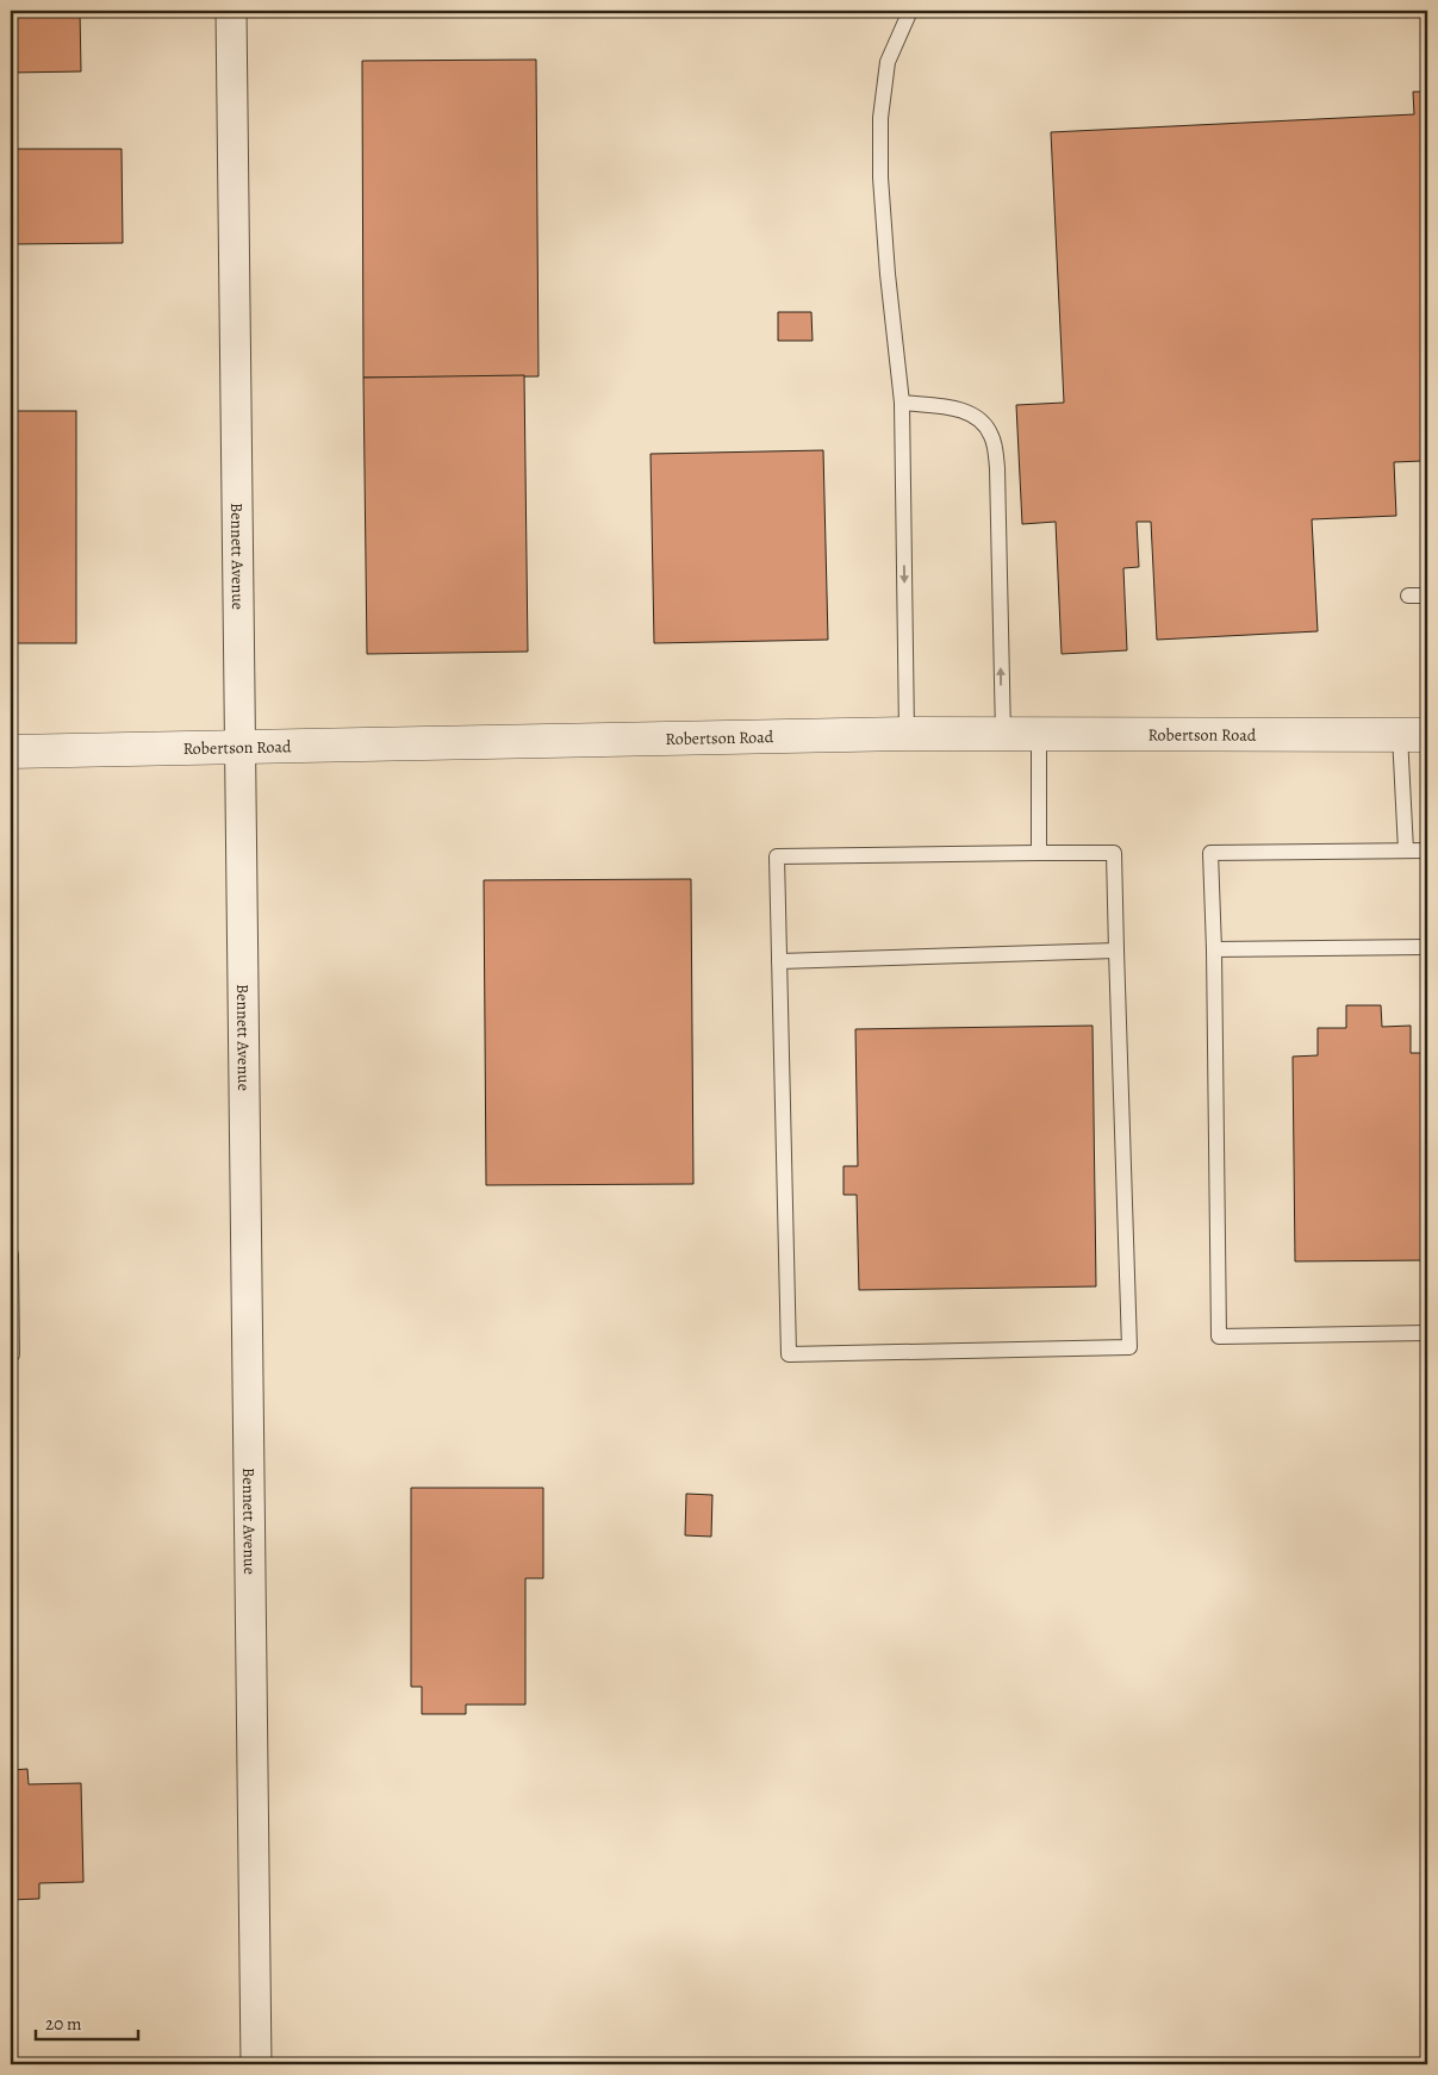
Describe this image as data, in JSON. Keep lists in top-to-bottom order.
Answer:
{
  "streets": {
    "street": ["Bennett Avenue", "Robertson Road"]
  },
  "crossings": [
    ["Bennett Avenue", "Robertson Road"]
  ],
  "scale_bar": "20 m"
}
